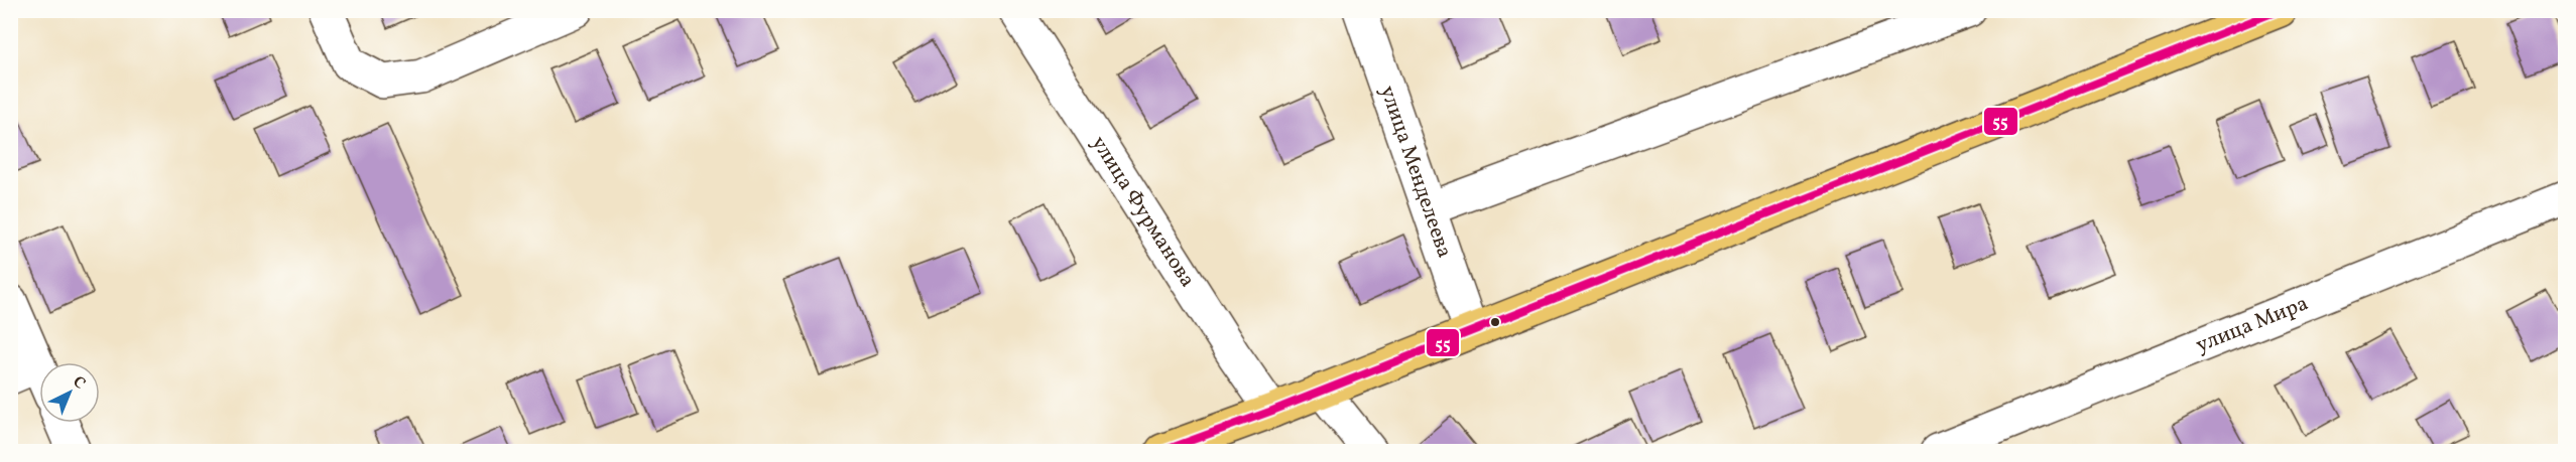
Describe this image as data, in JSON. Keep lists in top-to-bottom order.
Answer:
{
  "streets": {
    "street": ["улица Менделеева", "улица Фурманова", "улица Мира"]
  },
  "lines": ["transit line 55"],
  "north": "top right"
}
